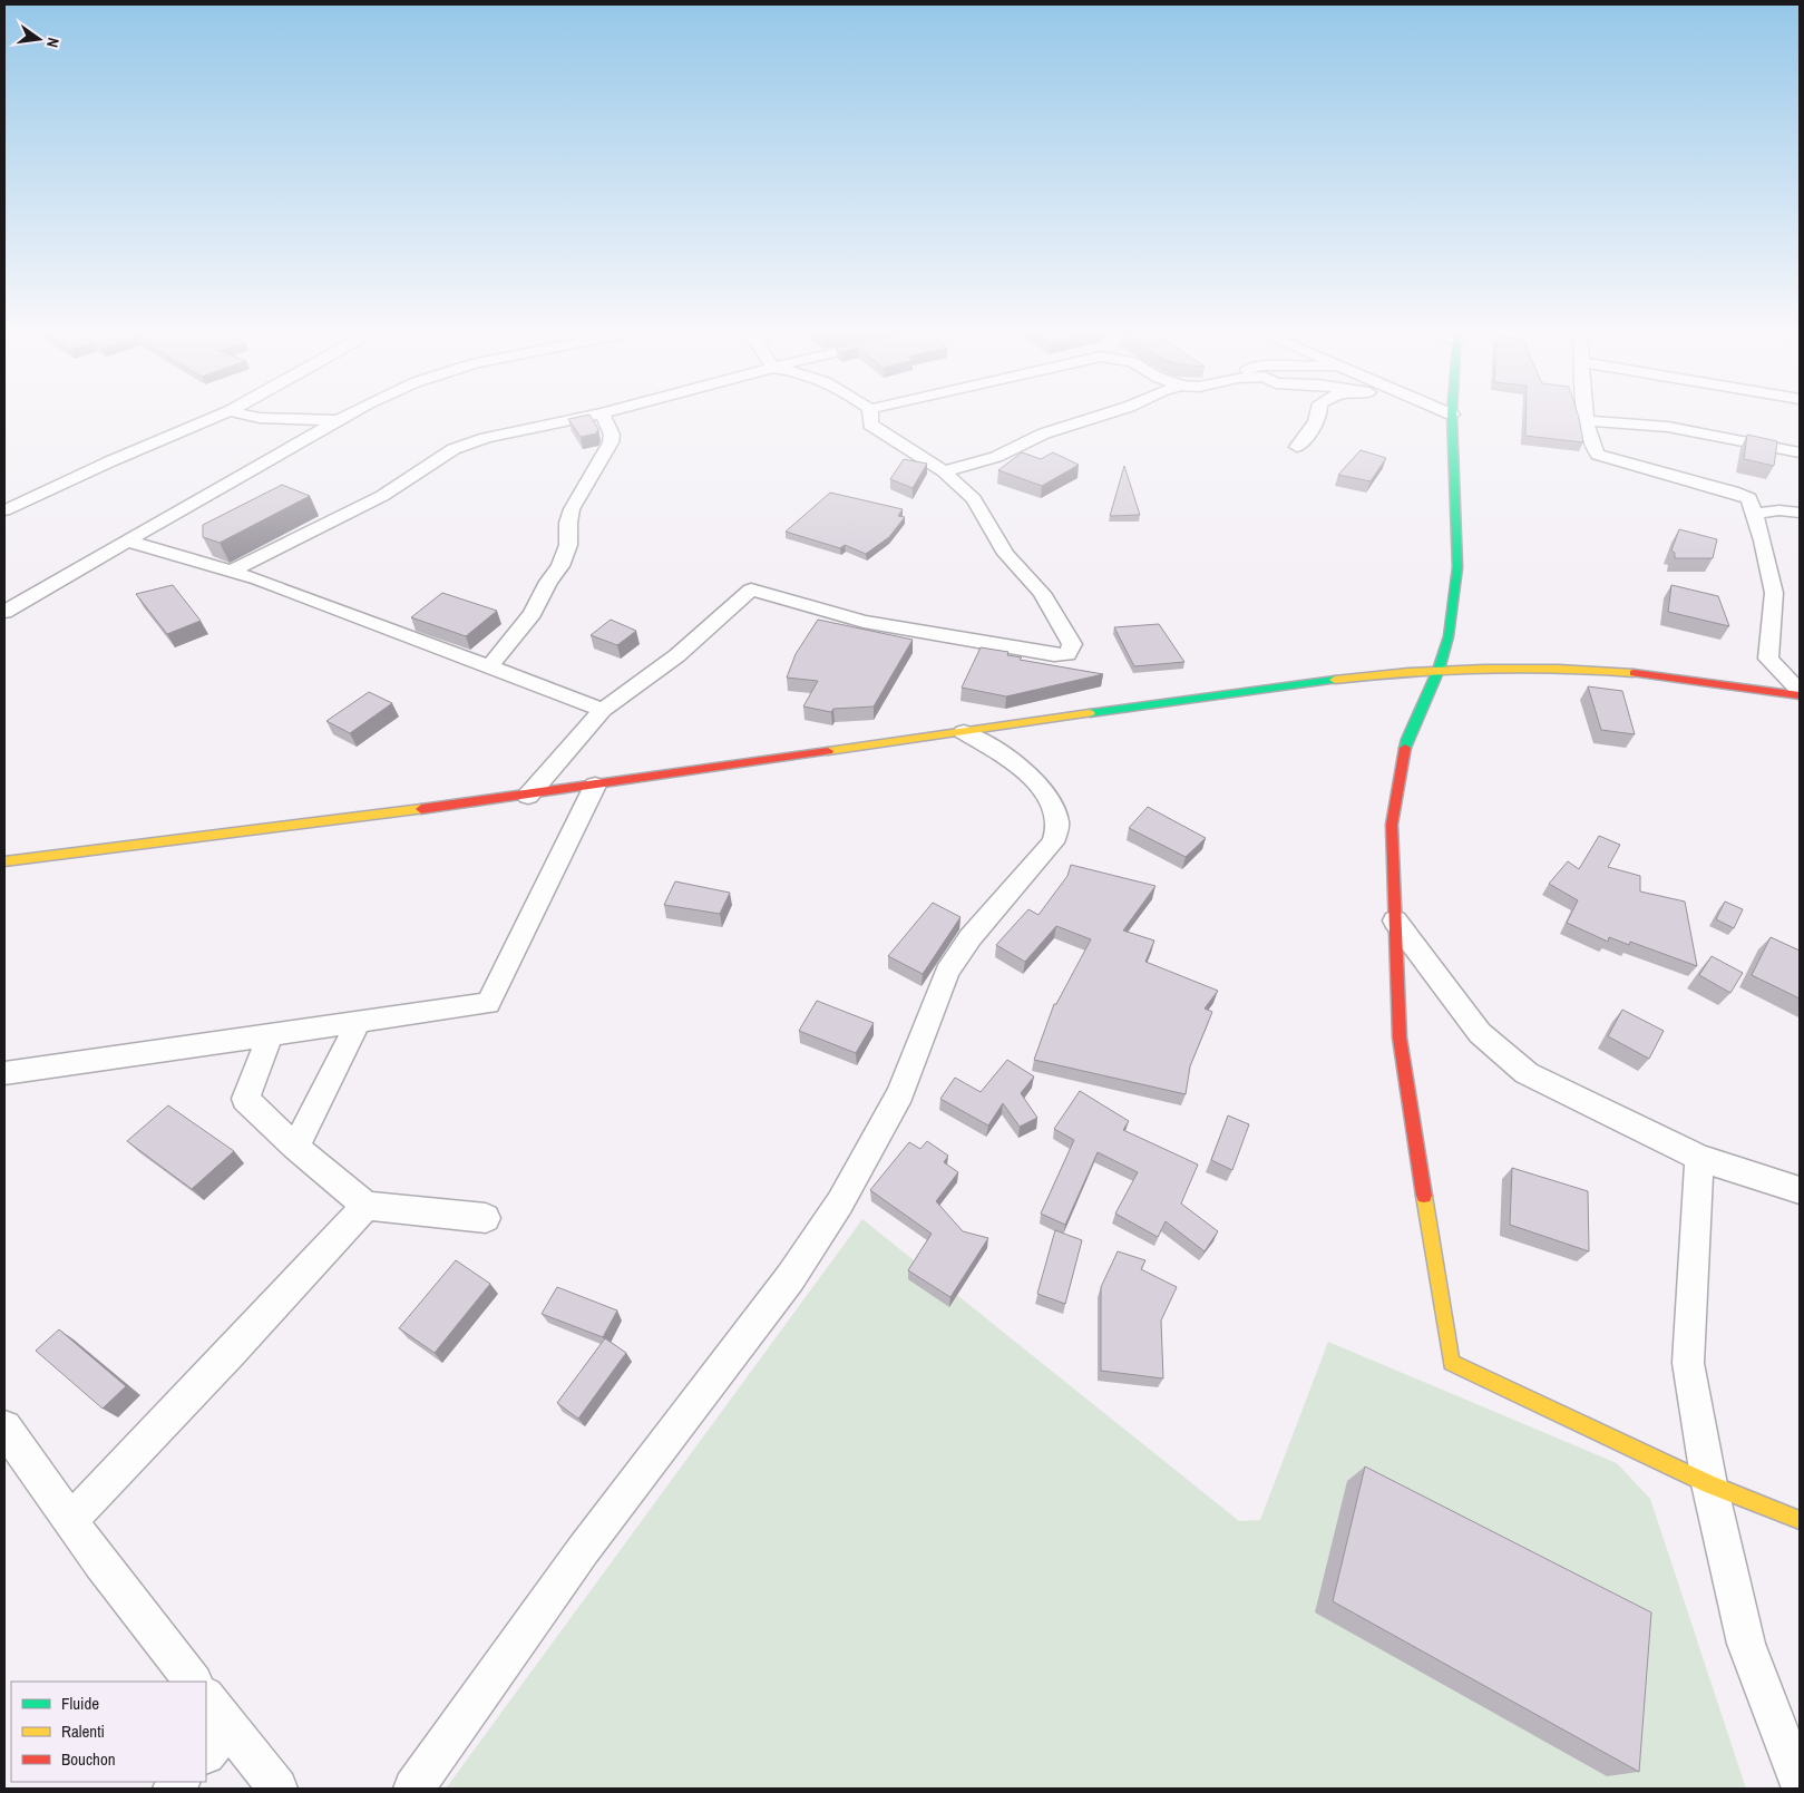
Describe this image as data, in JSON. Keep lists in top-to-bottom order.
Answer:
{
  "legend": ["Fluide", "Ralenti", "Bouchon"],
  "north": "right"
}
